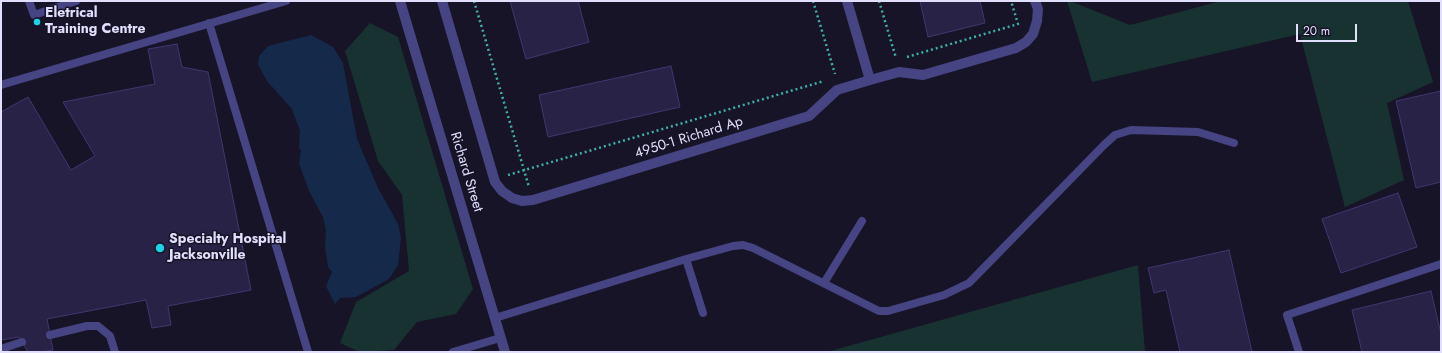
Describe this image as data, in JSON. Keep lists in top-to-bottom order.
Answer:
{
  "streets": {
    "street": ["4950-1 Richard Ap", "Richard Street"]
  },
  "places": ["Eletrical Training Centre", "Specialty Hospital Jacksonville"],
  "scale_bar": "20 m"
}
